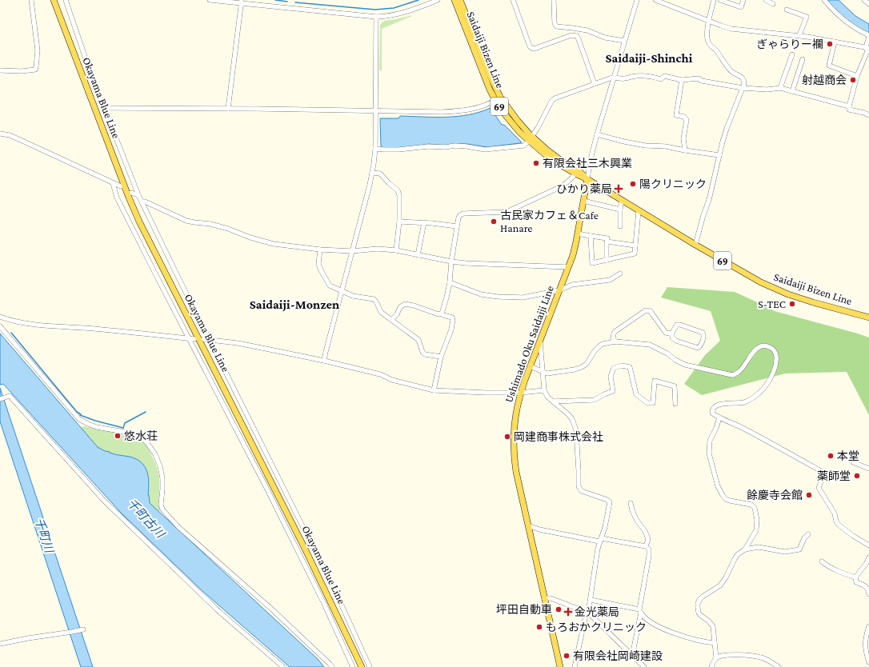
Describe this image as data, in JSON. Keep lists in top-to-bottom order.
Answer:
{
  "streets": {
    "main road": [
      "Saidaiji Bizen Line",
      "Okayama Blue Line",
      "69",
      "Ushimado Oku Saidaiji Line"
    ]
  },
  "crossings": [
    ["Saidaiji Bizen Line", "Ushimado Oku Saidaiji Line"]
  ],
  "districts": ["Saidaiji-Shinchi", "Saidaiji-Monzen"],
  "water": ["千町古川", "千町川"],
  "places": {
    "other": [
      "ぎゃらりー襴",
      "射越商会",
      "有限会社三木興業",
      "陽クリニック",
      "古民家カフェ＆Cafe Hanare",
      "S-TEC",
      "悠水荘",
      "岡建商事株式会社",
      "本堂",
      "薬師堂",
      "餘慶寺会館",
      "坪田自動車",
      "もろおかクリニック",
      "有限会社岡崎建設"
    ],
    "health": ["ひかり薬局", "金光薬局"]
  }
}
